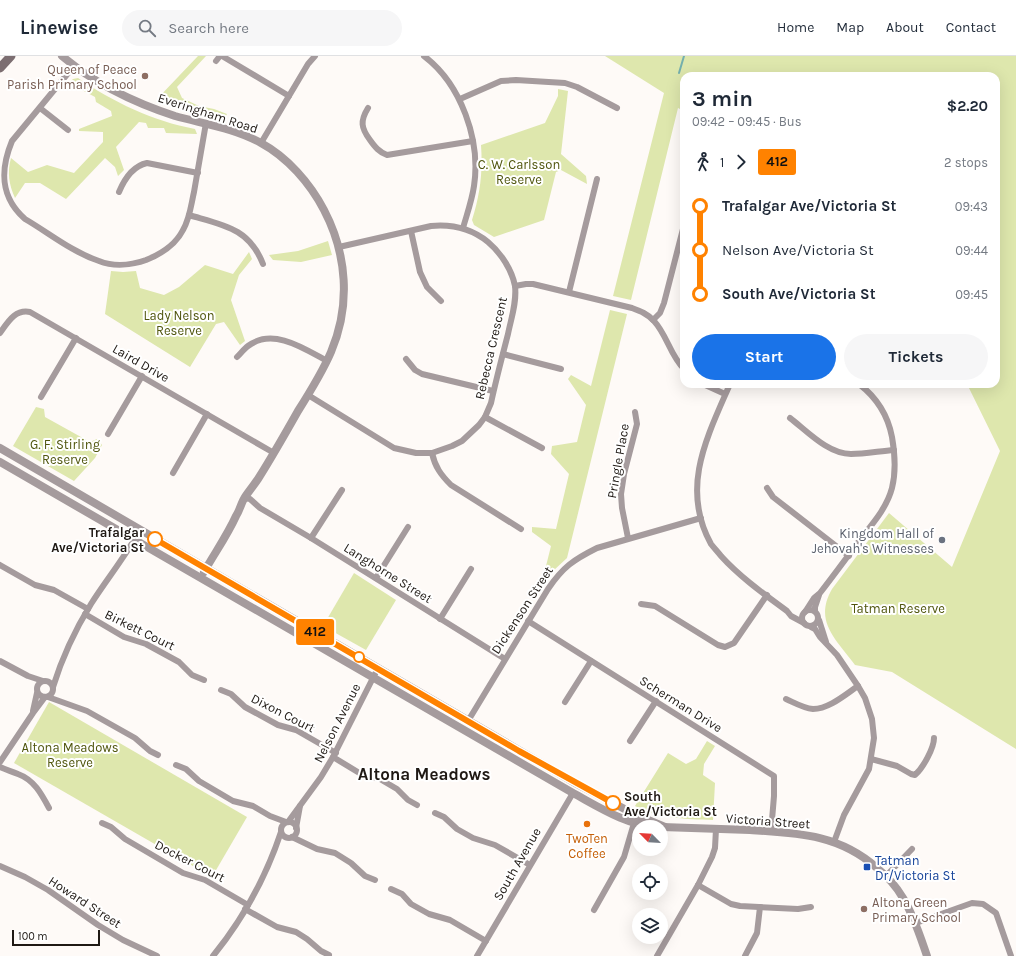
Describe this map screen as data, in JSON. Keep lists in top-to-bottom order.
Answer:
{
  "streets": {
    "street": [
      "Everingham Road",
      "Rebecca Crescent",
      "Laird Drive",
      "Pringle Place",
      "Langhorne Street",
      "Dickenson Street",
      "Birkett Court",
      "Scherman Drive",
      "Dixon Court",
      "Nelson Avenue",
      "Victoria Street",
      "Docker Court",
      "South Avenue",
      "Howard Street"
    ]
  },
  "crossings": [
    ["Everingham Road", "Rebecca Crescent"],
    ["Everingham Road", "Laird Drive"],
    ["Everingham Road", "Langhorne Street"],
    ["Everingham Road", "Victoria Street"],
    ["Pringle Place", "Dickenson Street"],
    ["Langhorne Street", "Dickenson Street"],
    ["Dickenson Street", "Scherman Drive"],
    ["Dickenson Street", "Victoria Street"],
    ["Scherman Drive", "Victoria Street"],
    ["Dixon Court", "Nelson Avenue"],
    ["Nelson Avenue", "Victoria Street"],
    ["Victoria Street", "South Avenue"]
  ],
  "districts": ["Altona Meadows"],
  "parks": [
    "C. W. Carlsson Reserve",
    "Lady Nelson Reserve",
    "G. F. Stirling Reserve",
    "Tatman Reserve",
    "Altona Meadows Reserve"
  ],
  "places": {
    "other": [
      "Queen of Peace Parish Primary School",
      "Trafalgar Ave/Victoria St",
      "Kingdom Hall of Jehovah's Witnesses",
      "South Ave/Victoria St",
      "TwoTen Coffee",
      "Altona Green Primary School"
    ],
    "transit": ["Tatman Dr/Victoria St"]
  },
  "lines": ["bus line 412"],
  "scale_bar": "100 m",
  "north": "top left",
  "page": {
    "header": "Linewise",
    "search": "Search here",
    "nav": [
      "Home",
      "Map",
      "About",
      "Contact"
    ],
    "on_map": "412",
    "heading": ["3 min", "09:42 – 09:45 · Bus", "$2.20"],
    "legs": ["1", "412", "2 stops"],
    "list": [
      {
        "name": "Trafalgar Ave/Victoria St",
        "value": "09:43"
      },
      {
        "name": "Nelson Ave/Victoria St",
        "value": "09:44"
      },
      {
        "name": "South Ave/Victoria St",
        "value": "09:45"
      }
    ],
    "buttons": ["Start", "Tickets"],
    "scale": "100 m"
  }
}
